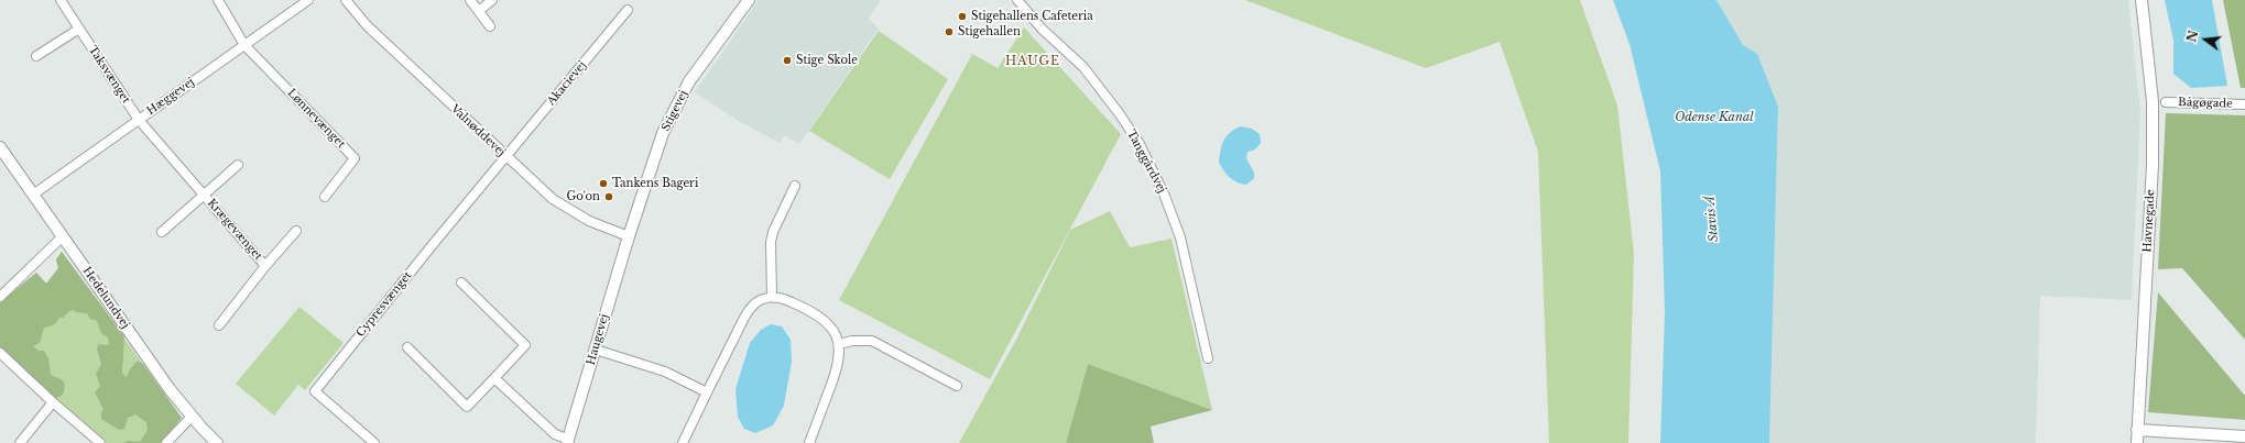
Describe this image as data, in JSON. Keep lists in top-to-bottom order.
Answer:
{
  "streets": {
    "street": [
      "Taksvænget",
      "Akacievej",
      "Hæggevej",
      "Bågøgade",
      "Stigevej",
      "Lønnevænget",
      "Valnøddevej",
      "Tanggårdvej",
      "Havnegade",
      "Krægevænget",
      "Hedelundvej",
      "Cypresvænget",
      "Haugevej"
    ]
  },
  "crossings": [
    ["Taksvænget", "Hæggevej"],
    ["Taksvænget", "Krægevænget"],
    ["Akacievej", "Valnøddevej"],
    ["Akacievej", "Cypresvænget"],
    ["Hæggevej", "Lønnevænget"],
    ["Hæggevej", "Krægevænget"],
    ["Hæggevej", "Hedelundvej"],
    ["Stigevej", "Valnøddevej"],
    ["Stigevej", "Haugevej"],
    ["Valnøddevej", "Cypresvænget"],
    ["Valnøddevej", "Haugevej"]
  ],
  "districts": ["HAUGE"],
  "water": ["Odense Kanal", "Stavis Å"],
  "places": [
    "Stigehallens Cafeteria",
    "Stigehallen",
    "Stige Skole",
    "Tankens Bageri",
    "Go'on"
  ],
  "north": "left"
}
